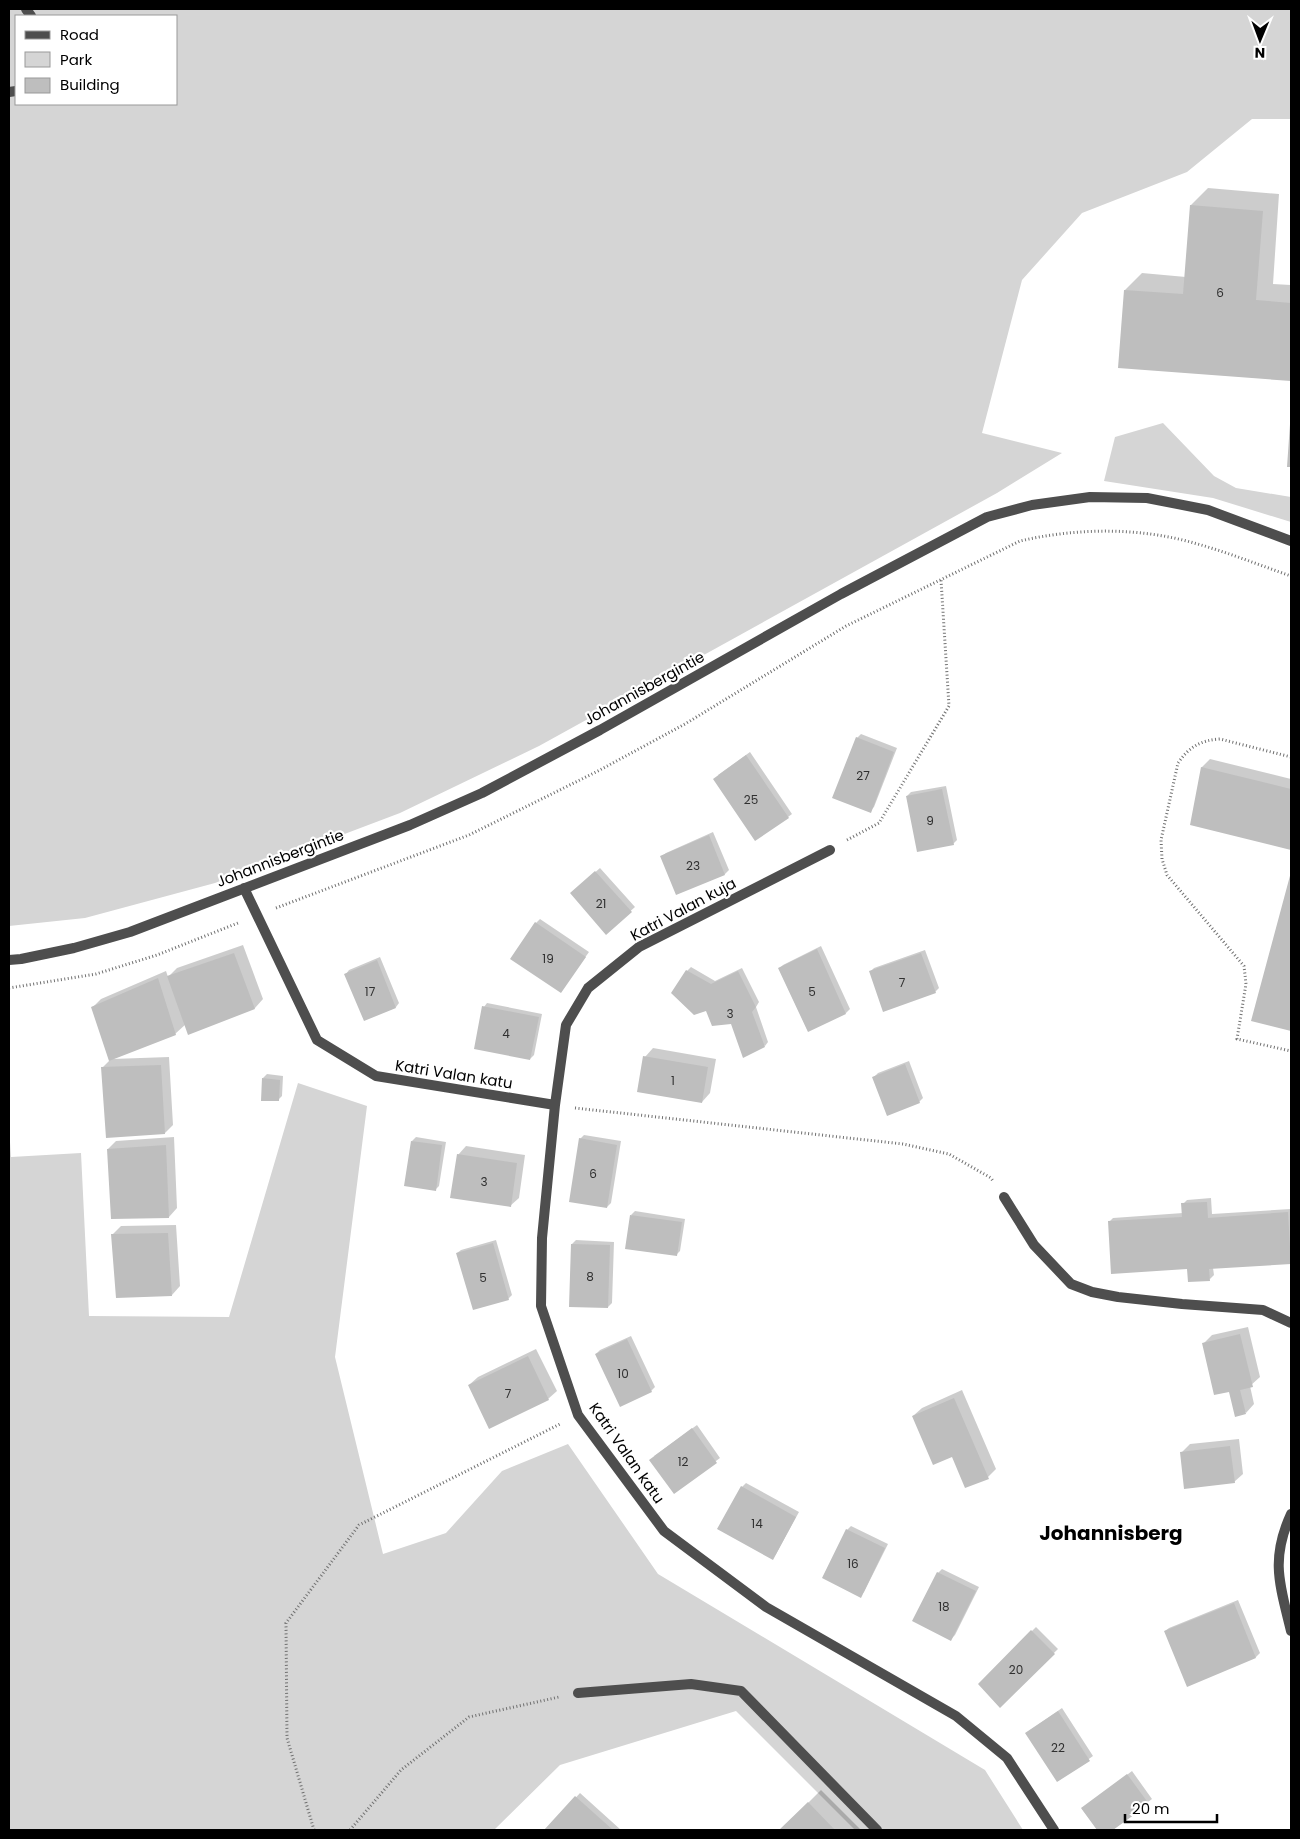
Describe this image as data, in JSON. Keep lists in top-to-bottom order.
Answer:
{
  "streets": {
    "street": ["Johannisbergintie", "Katri Valan kuja", "Katri Valan katu"]
  },
  "crossings": [
    ["Johannisbergintie", "Katri Valan katu"],
    ["Katri Valan kuja", "Katri Valan katu"]
  ],
  "districts": ["Johannisberg"],
  "house_numbers": [
    "6",
    "27",
    "25",
    "9",
    "23",
    "21",
    "19",
    "7",
    "17",
    "5",
    "3",
    "4",
    "1",
    "6",
    "3",
    "8",
    "5",
    "10",
    "7",
    "12",
    "14",
    "16",
    "18",
    "20",
    "22"
  ],
  "legend": ["Road", "Park", "Building"],
  "scale_bar": "20 m",
  "north": "bottom"
}
